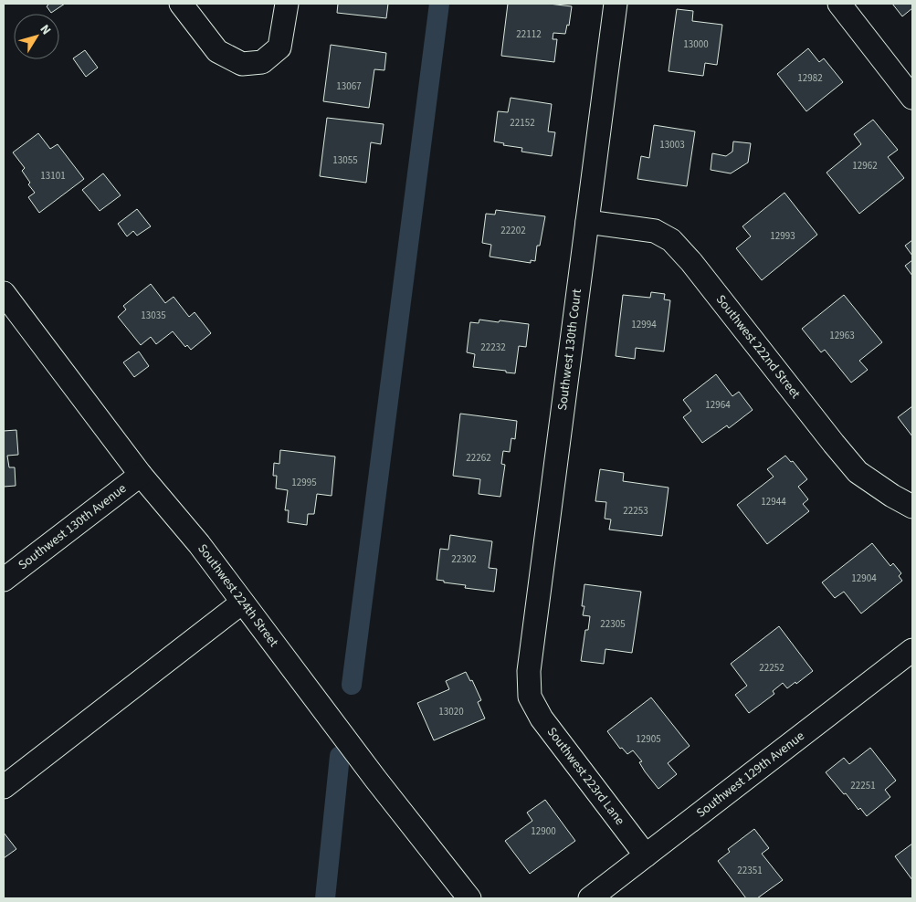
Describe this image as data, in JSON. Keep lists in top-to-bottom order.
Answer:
{
  "streets": {
    "street": [
      "Southwest 222nd Street",
      "Southwest 130th Court",
      "Southwest 130th Avenue",
      "Southwest 224th Street",
      "Southwest 129th Avenue",
      "Southwest 223rd Lane"
    ]
  },
  "crossings": [
    ["Southwest 222nd Street", "Southwest 130th Court"],
    ["Southwest 130th Court", "Southwest 223rd Lane"],
    ["Southwest 130th Avenue", "Southwest 224th Street"],
    ["Southwest 129th Avenue", "Southwest 223rd Lane"]
  ],
  "house_numbers": [
    "22112",
    "13000",
    "12982",
    "13067",
    "22152",
    "13003",
    "13055",
    "12962",
    "13101",
    "22202",
    "12993",
    "13035",
    "12994",
    "12963",
    "22232",
    "12964",
    "22262",
    "12995",
    "12944",
    "22253",
    "22302",
    "12904",
    "22305",
    "22252",
    "13020",
    "12905",
    "22251",
    "12900",
    "22351"
  ],
  "north": "top right"
}
